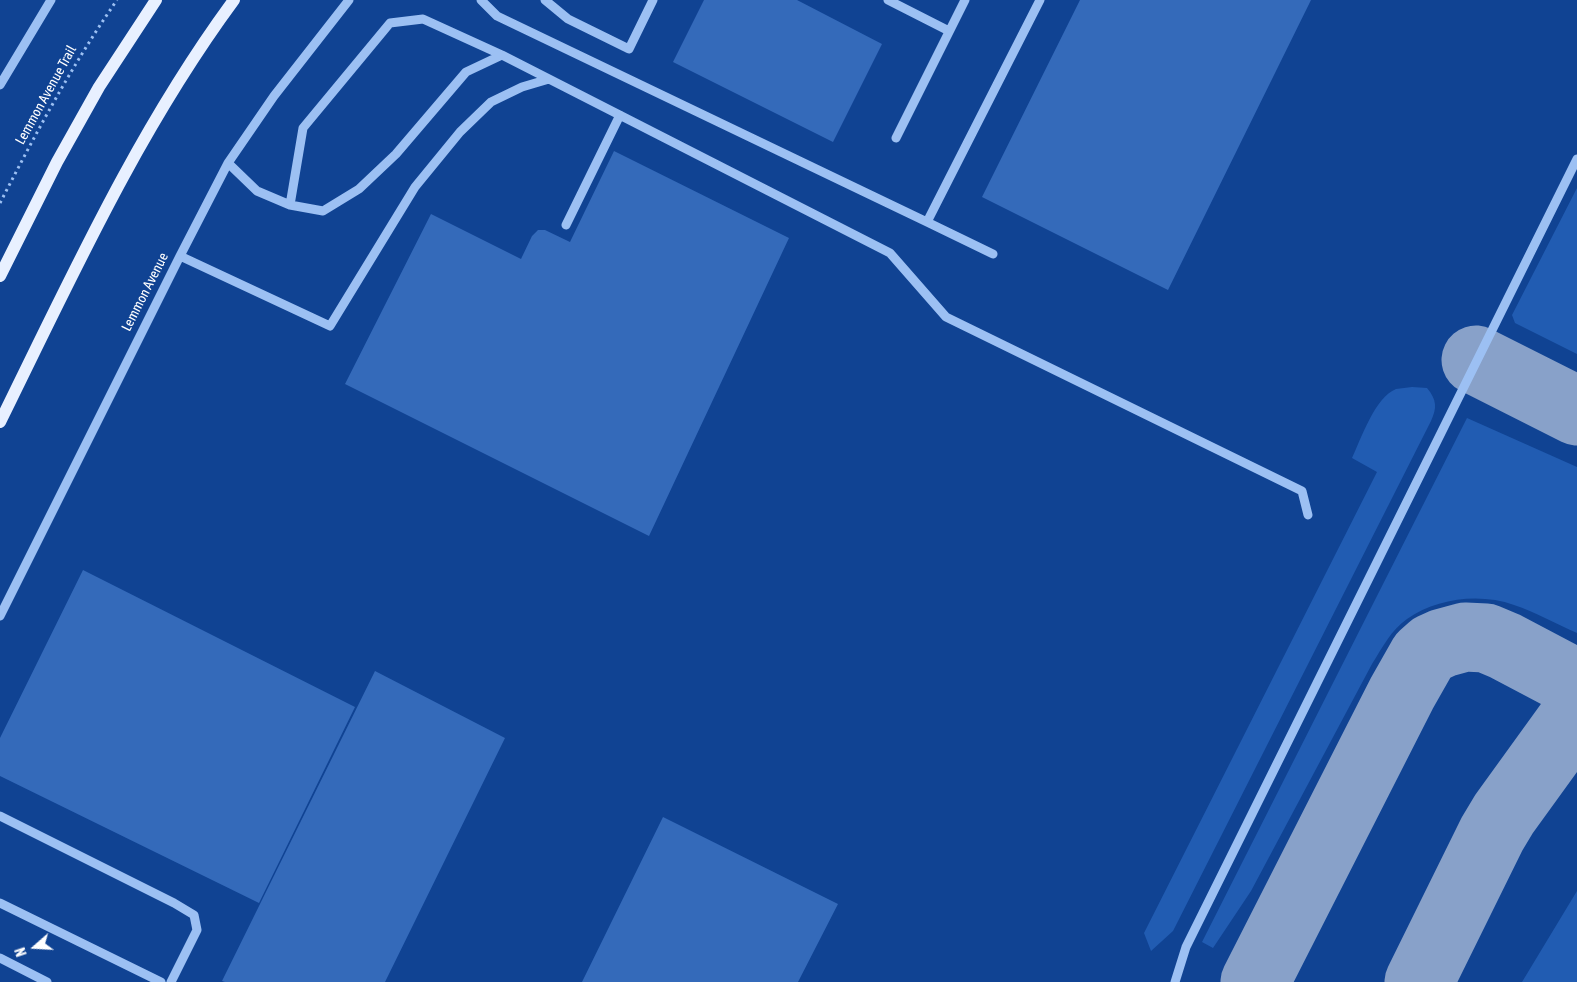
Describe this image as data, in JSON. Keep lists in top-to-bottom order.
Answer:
{
  "streets": {
    "street": ["Lemmon Avenue"],
    "path": ["Lemmon Avenue Trail"]
  },
  "north": "left"
}
